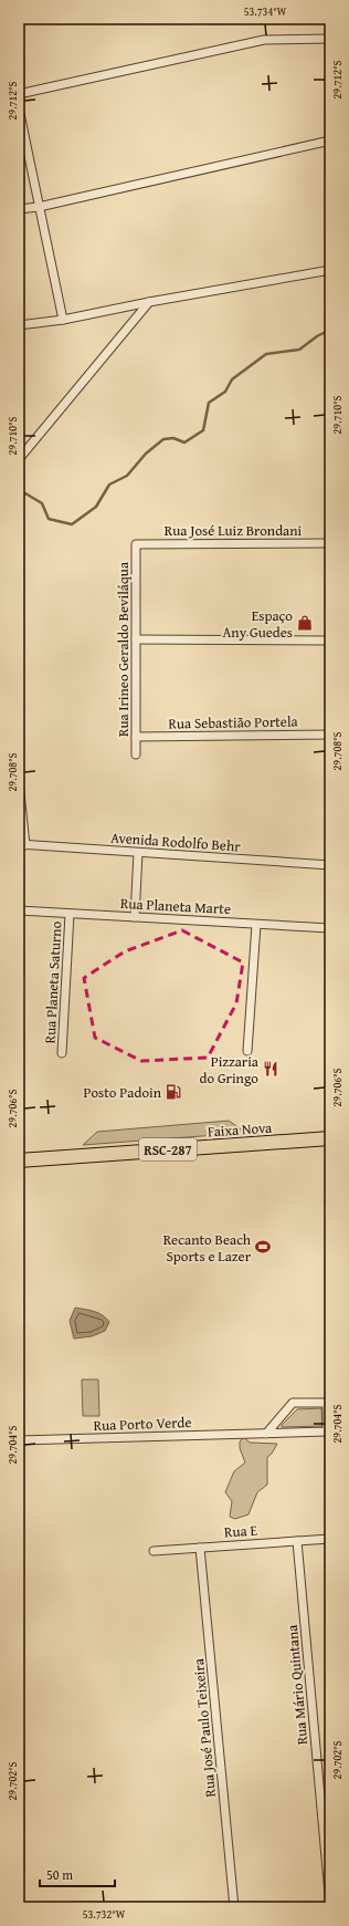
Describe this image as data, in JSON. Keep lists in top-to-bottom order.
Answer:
{
  "streets": {
    "highway": ["Faixa Nova", "RSC-287"],
    "street": [
      "Rua José Luiz Brondani",
      "Rua Irineo Geraldo Beviláqua",
      "Rua Sebastião Portela",
      "Avenida Rodolfo Behr",
      "Rua Planeta Marte",
      "Rua Planeta Saturno",
      "Rua Porto Verde",
      "Rua E",
      "Rua Mário Quintana",
      "Rua José Paulo Teixeira"
    ]
  },
  "crossings": [
    ["Rua José Luiz Brondani", "Rua Irineo Geraldo Beviláqua"],
    ["Rua Irineo Geraldo Beviláqua", "Rua Sebastião Portela"],
    ["Rua Planeta Marte", "Rua Planeta Saturno"],
    ["Rua E", "Rua Mário Quintana"],
    ["Rua E", "Rua José Paulo Teixeira"]
  ],
  "places": {
    "shop": ["Espaço Any Guedes"],
    "restaurant": ["Pizzaria do Gringo"],
    "fuel station": ["Posto Padoin"],
    "sports": ["Recanto Beach Sports e Lazer"]
  },
  "scale_bar": "50 m",
  "coordinates": [
    "53.734°W",
    "29.712°S",
    "29.710°S",
    "29.708°S",
    "29.706°S",
    "29.704°S",
    "29.702°S",
    "53.732°W"
  ]
}
